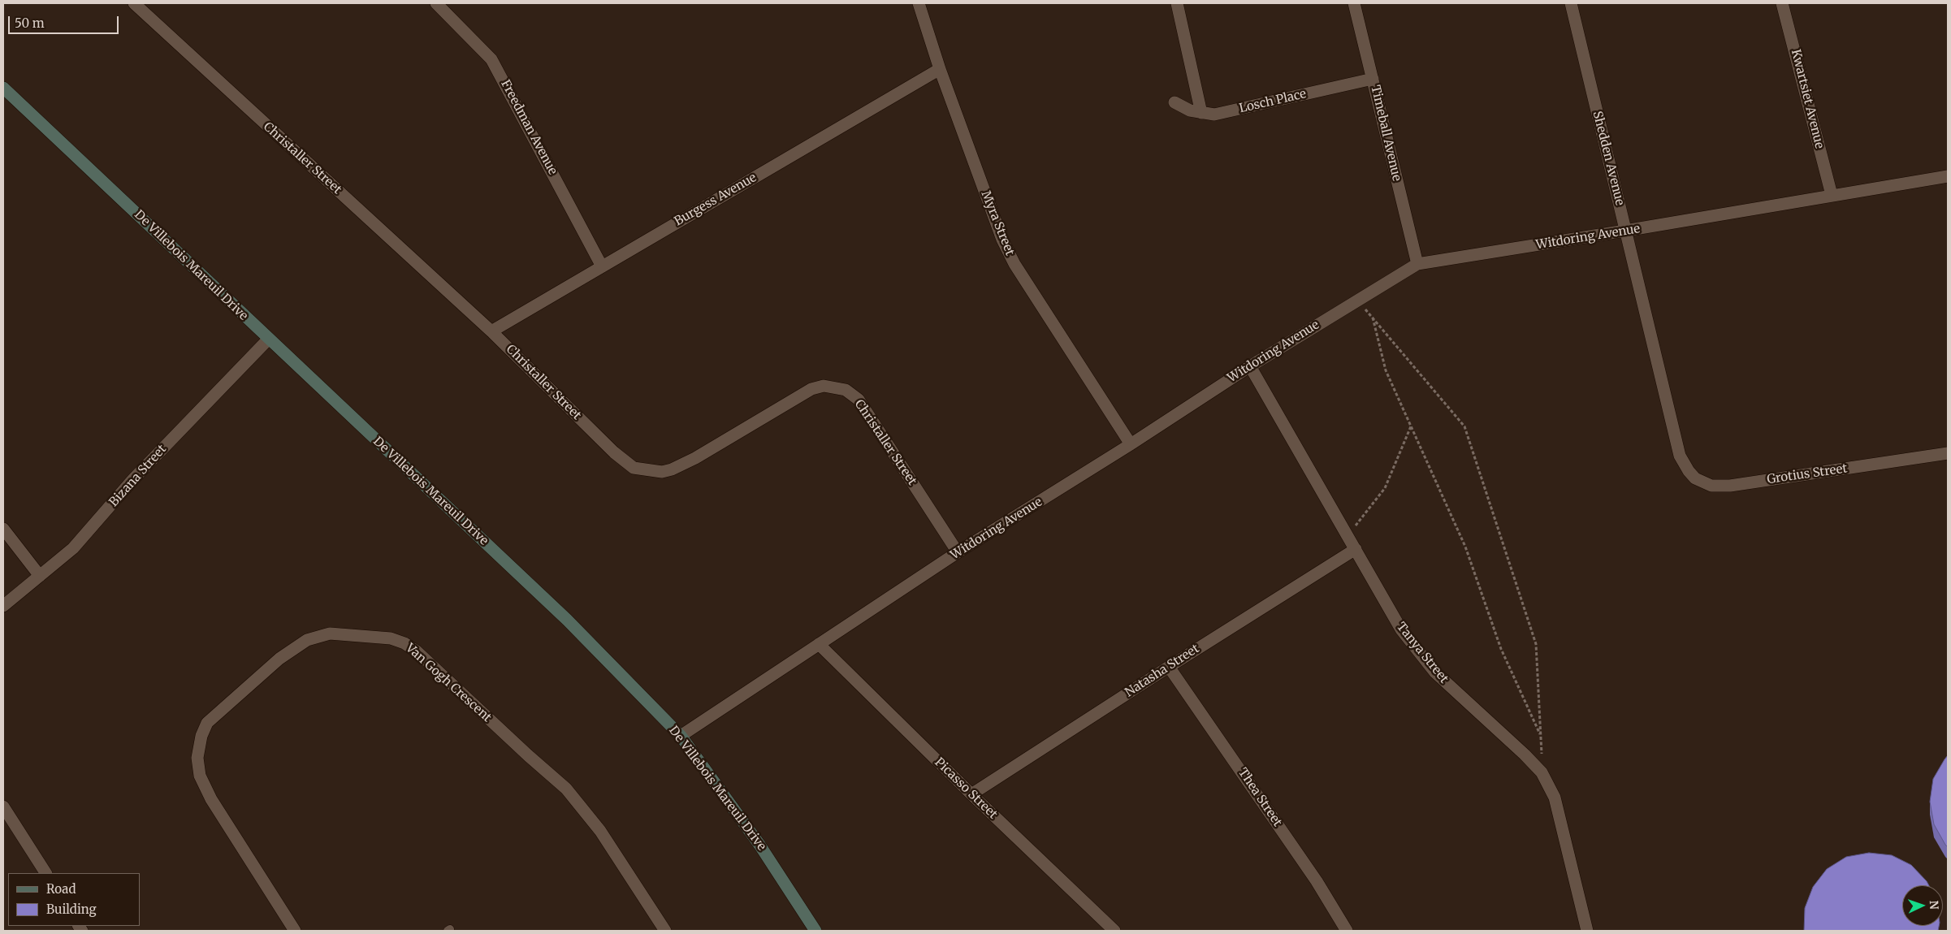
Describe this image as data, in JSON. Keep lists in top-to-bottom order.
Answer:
{
  "streets": {
    "main road": ["De Villebois Mareuil Drive"],
    "street": [
      "Kwartsiet Avenue",
      "Losch Place",
      "Freedman Avenue",
      "Timeball Avenue",
      "Christaller Street",
      "Shedden Avenue",
      "Burgess Avenue",
      "Myra Street",
      "Witdoring Avenue",
      "Grotius Street",
      "Bizana Street",
      "Tanya Street",
      "Natasha Street",
      "Van Gogh Crescent",
      "Picasso Street",
      "Thea Street"
    ]
  },
  "crossings": [
    ["Kwartsiet Avenue", "Witdoring Avenue"],
    ["Losch Place", "Timeball Avenue"],
    ["Freedman Avenue", "Burgess Avenue"],
    ["Timeball Avenue", "Witdoring Avenue"],
    ["Christaller Street", "Burgess Avenue"],
    ["Christaller Street", "Witdoring Avenue"],
    ["Shedden Avenue", "Witdoring Avenue"],
    ["Shedden Avenue", "Grotius Street"],
    ["Burgess Avenue", "Myra Street"],
    ["Myra Street", "Witdoring Avenue"],
    ["Witdoring Avenue", "De Villebois Mareuil Drive"],
    ["Witdoring Avenue", "Tanya Street"],
    ["Witdoring Avenue", "Picasso Street"],
    ["De Villebois Mareuil Drive", "Bizana Street"],
    ["Tanya Street", "Natasha Street"],
    ["Natasha Street", "Picasso Street"],
    ["Natasha Street", "Thea Street"]
  ],
  "legend": ["Road", "Building"],
  "scale_bar": "50 m",
  "north": "right"
}
